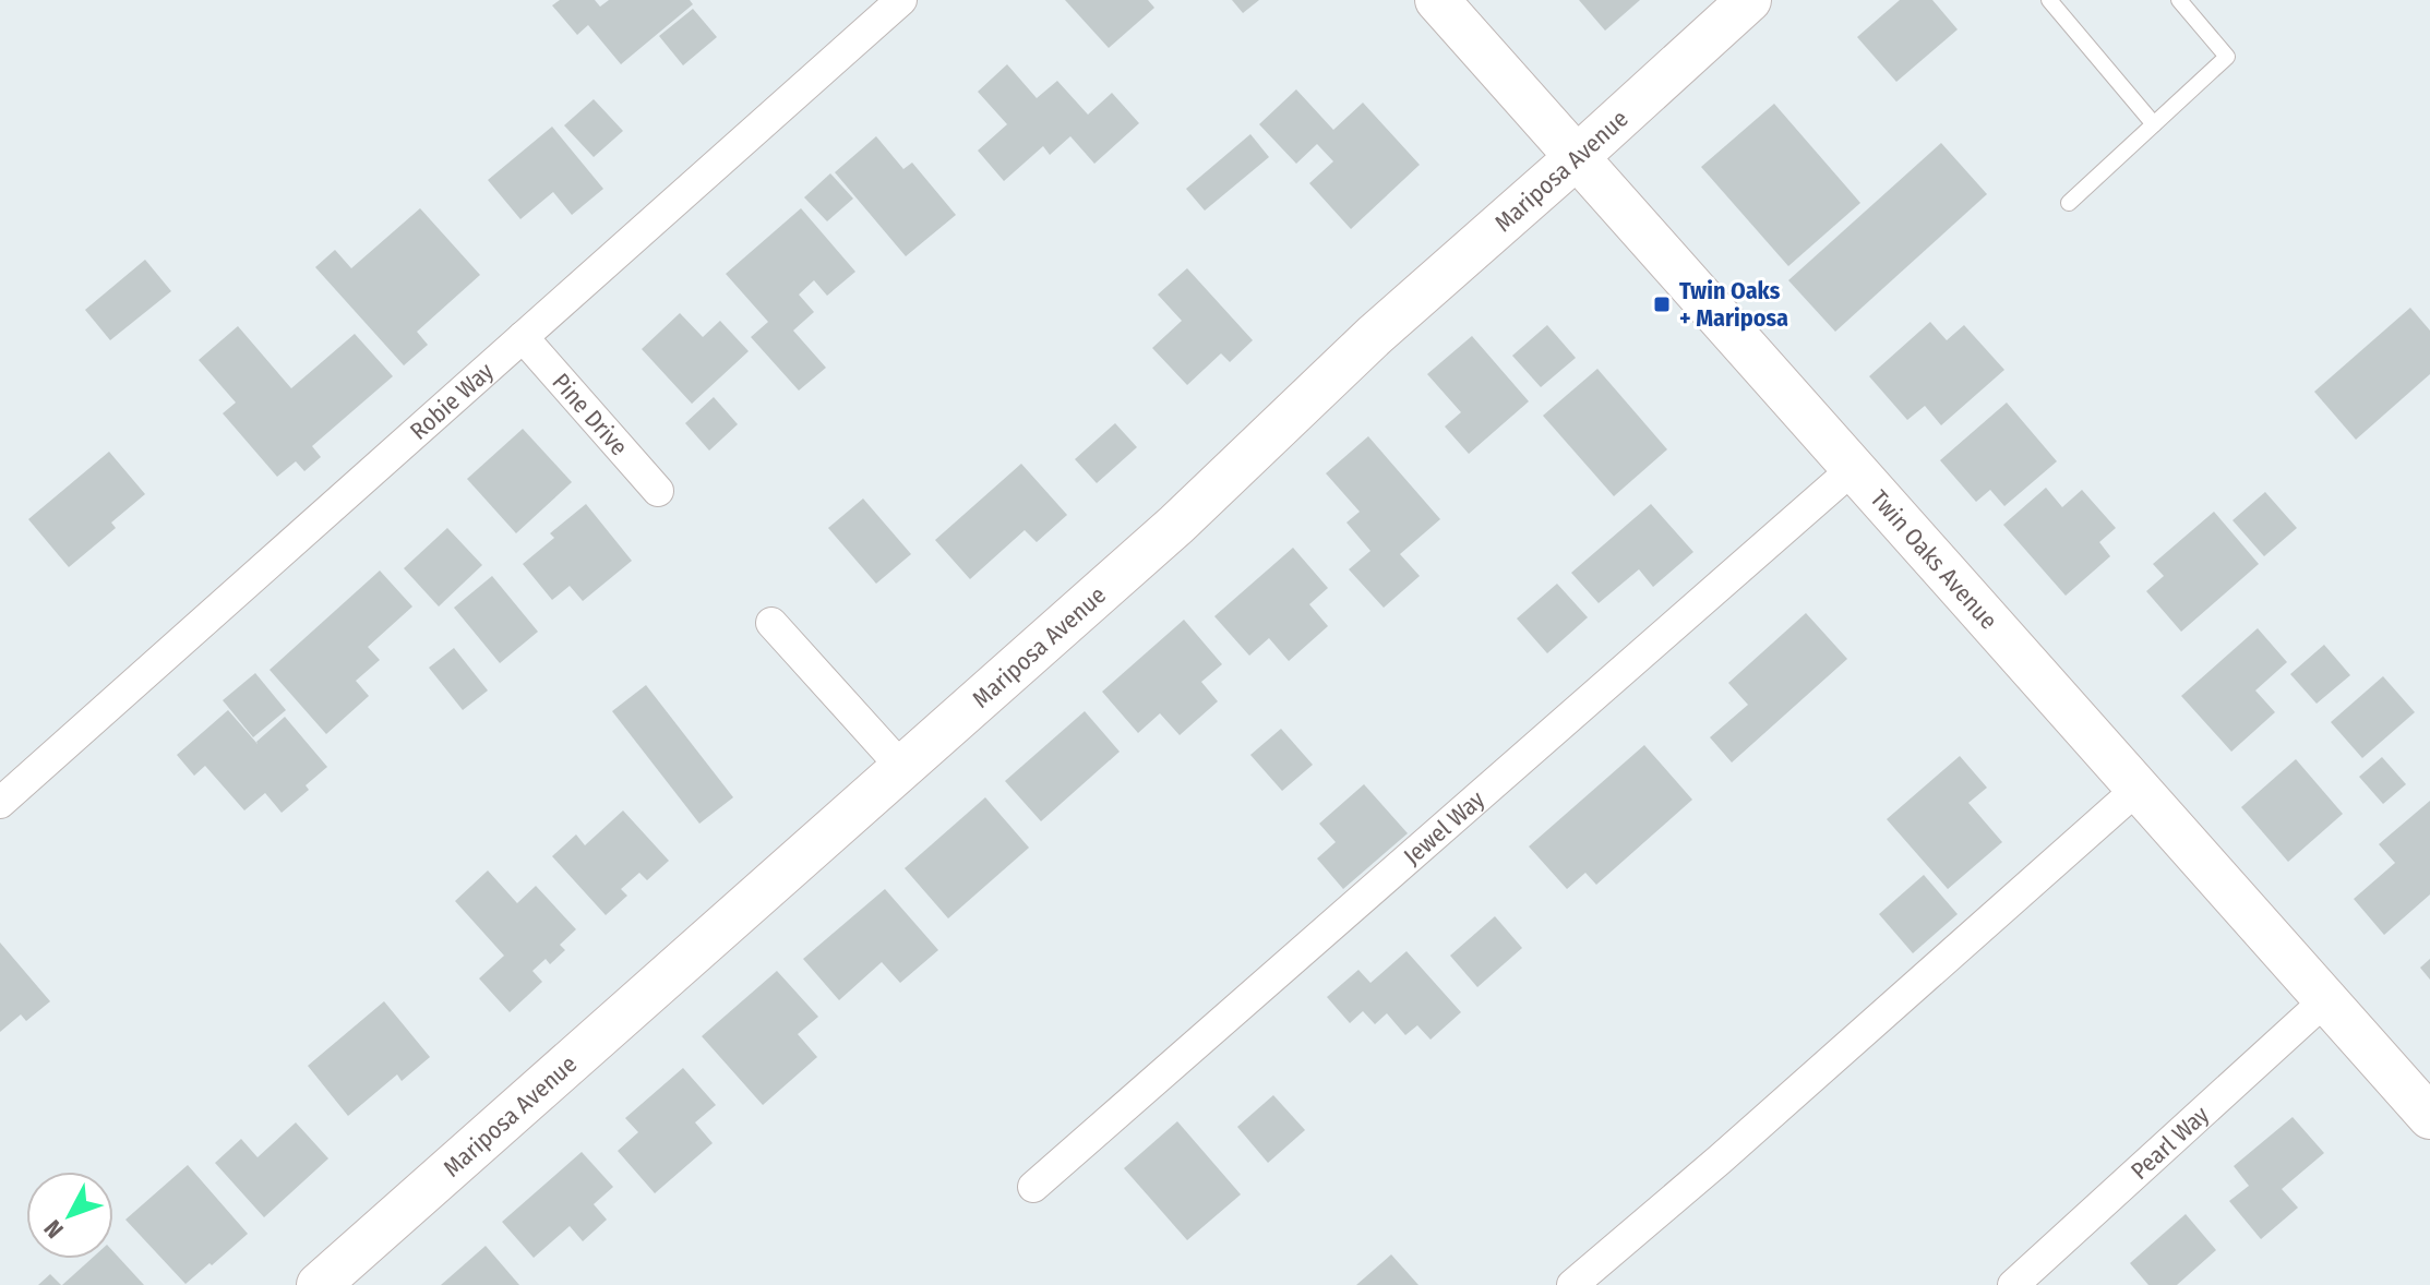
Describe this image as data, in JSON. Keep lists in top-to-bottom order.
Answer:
{
  "streets": {
    "street": [
      "Mariposa Avenue",
      "Robie Way",
      "Pine Drive",
      "Twin Oaks Avenue",
      "Jewel Way",
      "Pearl Way"
    ]
  },
  "crossings": [
    ["Mariposa Avenue", "Twin Oaks Avenue"],
    ["Robie Way", "Pine Drive"],
    ["Twin Oaks Avenue", "Jewel Way"],
    ["Twin Oaks Avenue", "Pearl Way"]
  ],
  "places": {
    "transit": ["Twin Oaks + Mariposa"]
  },
  "north": "bottom left"
}
